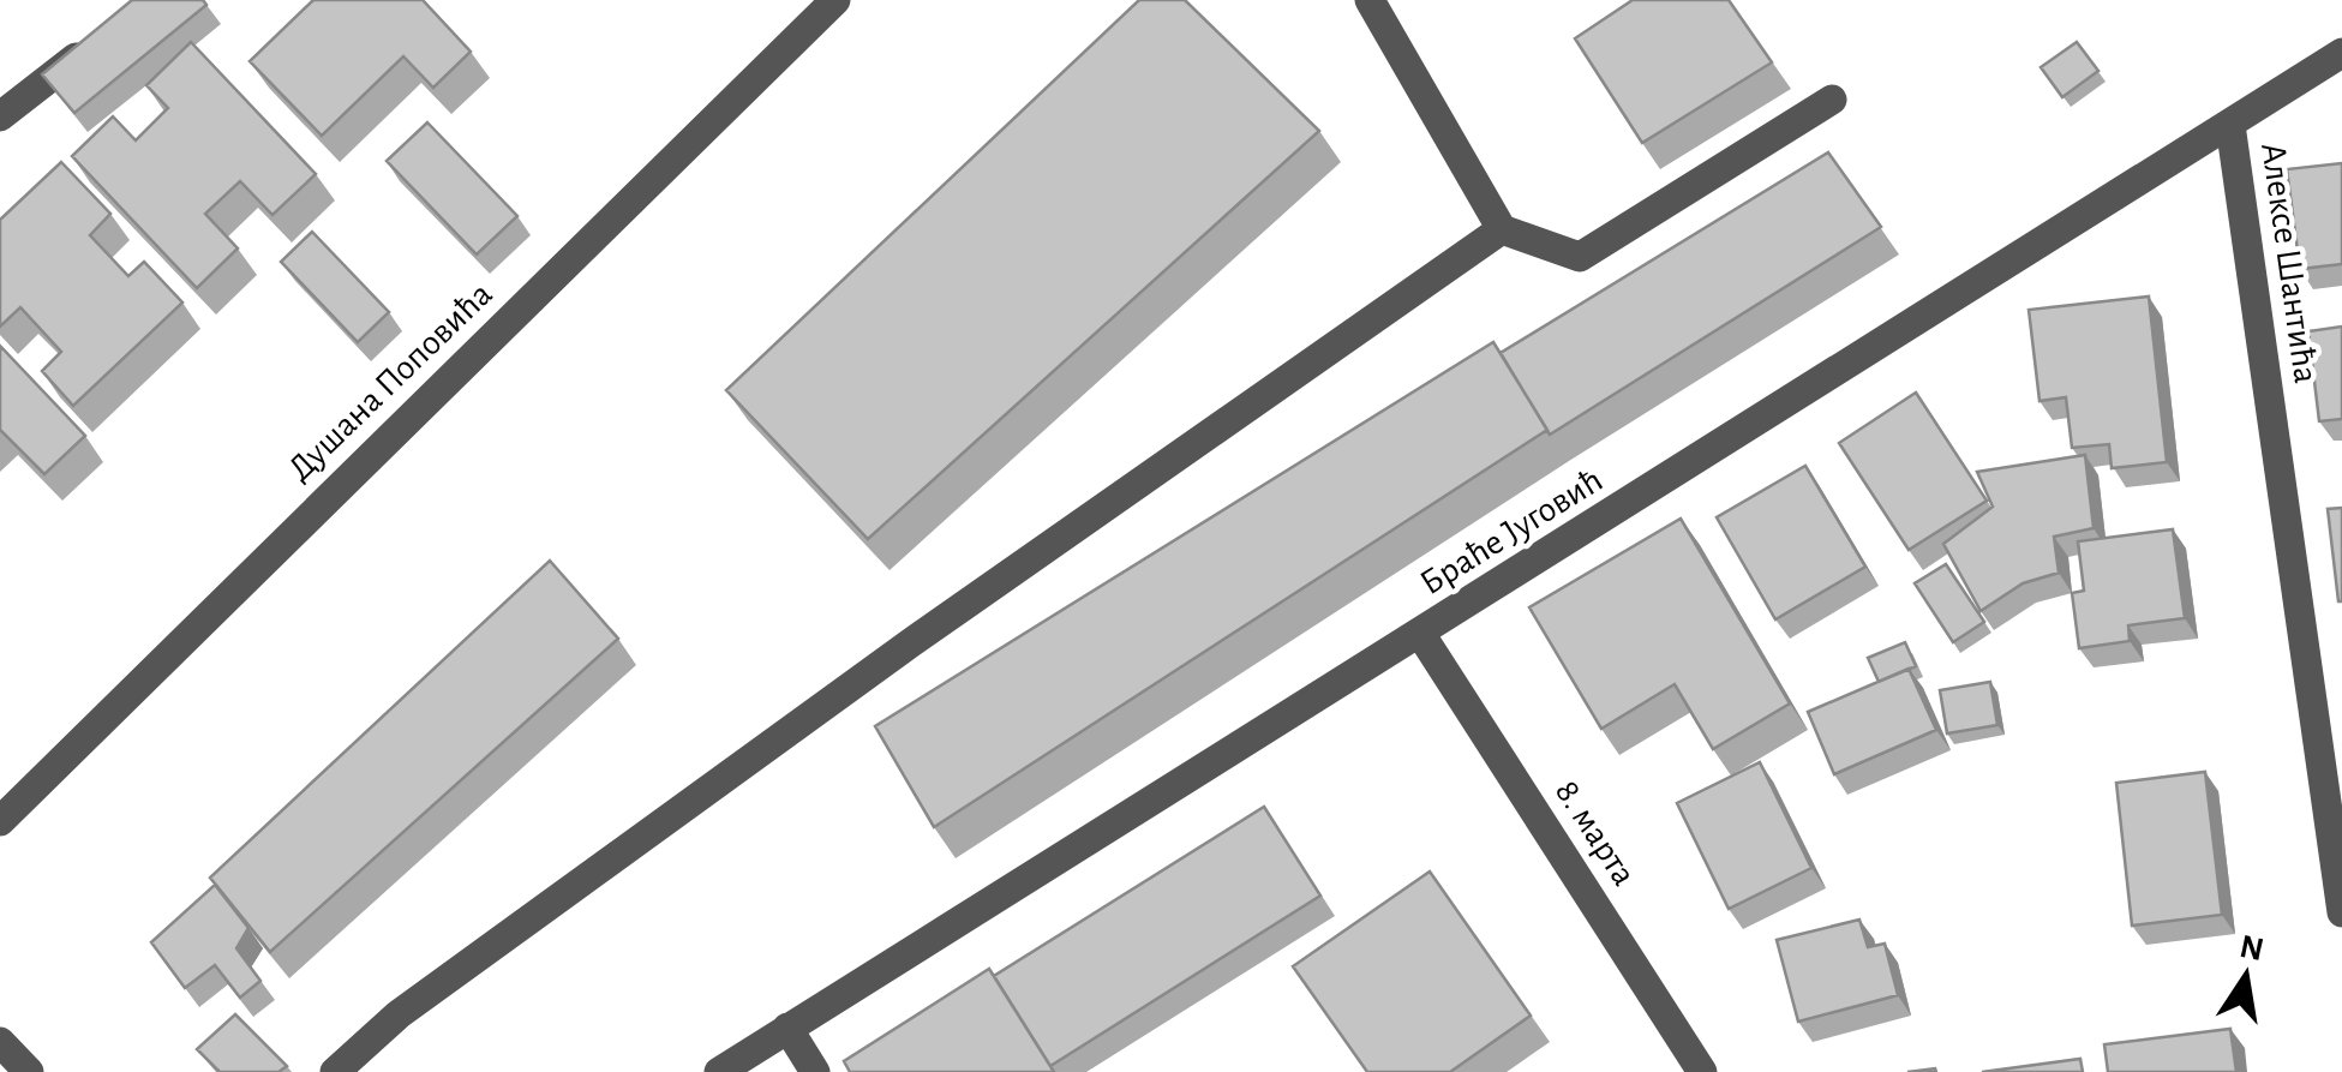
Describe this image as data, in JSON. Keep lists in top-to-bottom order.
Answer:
{
  "streets": {
    "street": [
      "Алексе Шантића",
      "Душана Поповића",
      "Браће Југовић",
      "8. марта"
    ]
  },
  "crossings": [
    ["Алексе Шантића", "Браће Југовић"],
    ["Браће Југовић", "8. марта"]
  ],
  "north": "top"
}
